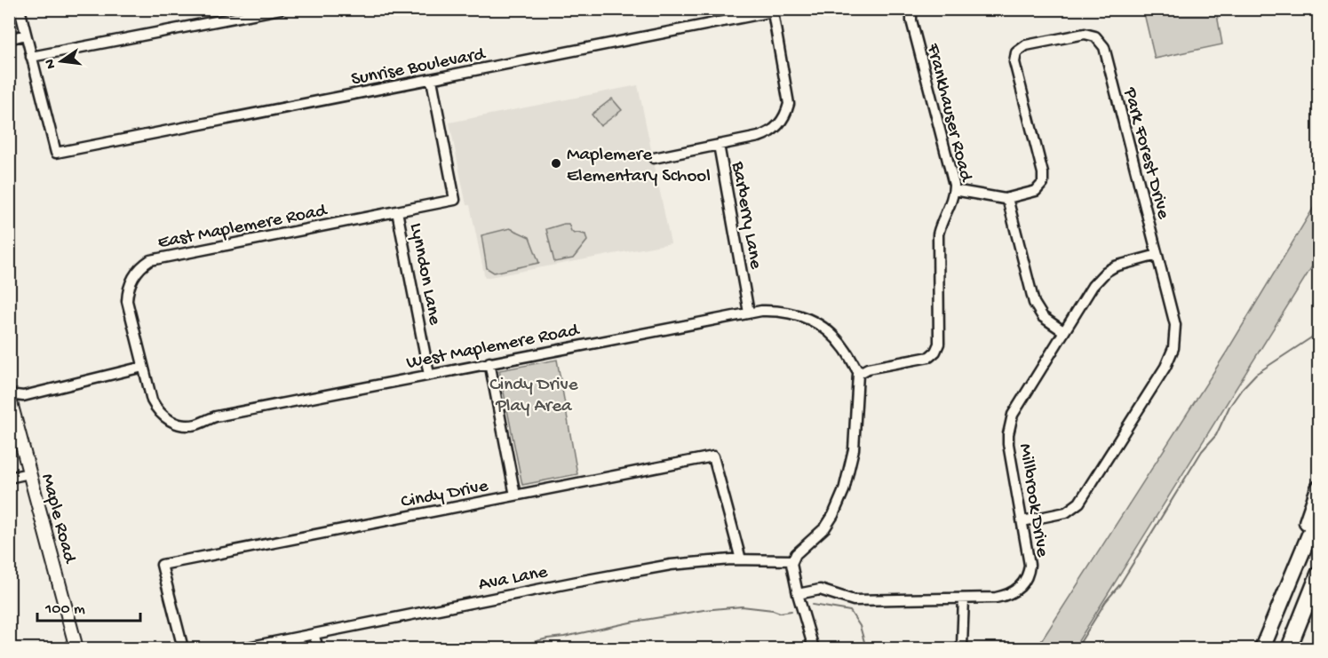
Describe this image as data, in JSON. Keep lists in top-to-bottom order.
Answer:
{
  "streets": {
    "main road": ["Maple Road"],
    "street": [
      "Sunrise Boulevard",
      "Frankhauser Road",
      "Park Forest Drive",
      "Barberry Lane",
      "East Maplemere Road",
      "Lynndon Lane",
      "West Maplemere Road",
      "Cindy Drive",
      "Millbrook Drive",
      "Ava Lane"
    ]
  },
  "crossings": [
    ["Sunrise Boulevard", "Barberry Lane"],
    ["Sunrise Boulevard", "East Maplemere Road"],
    ["Frankhauser Road", "Park Forest Drive"],
    ["Frankhauser Road", "West Maplemere Road"],
    ["Park Forest Drive", "Millbrook Drive"],
    ["Barberry Lane", "West Maplemere Road"],
    ["East Maplemere Road", "Lynndon Lane"],
    ["East Maplemere Road", "West Maplemere Road"],
    ["Lynndon Lane", "West Maplemere Road"],
    ["Cindy Drive", "Ava Lane"]
  ],
  "parks": ["Cindy Drive Play Area"],
  "places": ["Maplemere Elementary School"],
  "scale_bar": "100 m",
  "north": "left"
}
